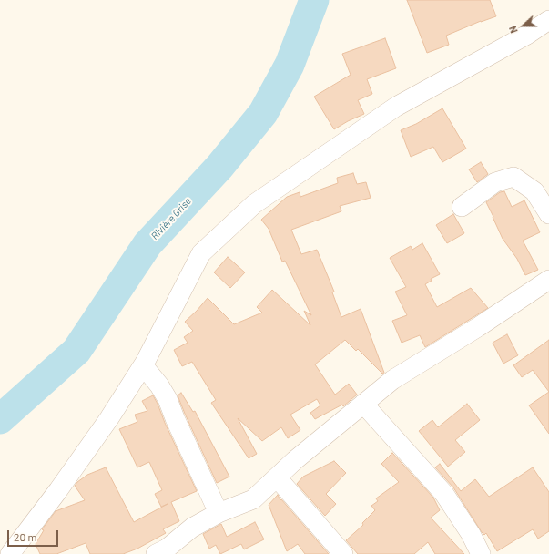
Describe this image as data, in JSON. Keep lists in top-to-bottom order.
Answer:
{
  "water": ["Rivière Grise"],
  "scale_bar": "20 m",
  "north": "left"
}
